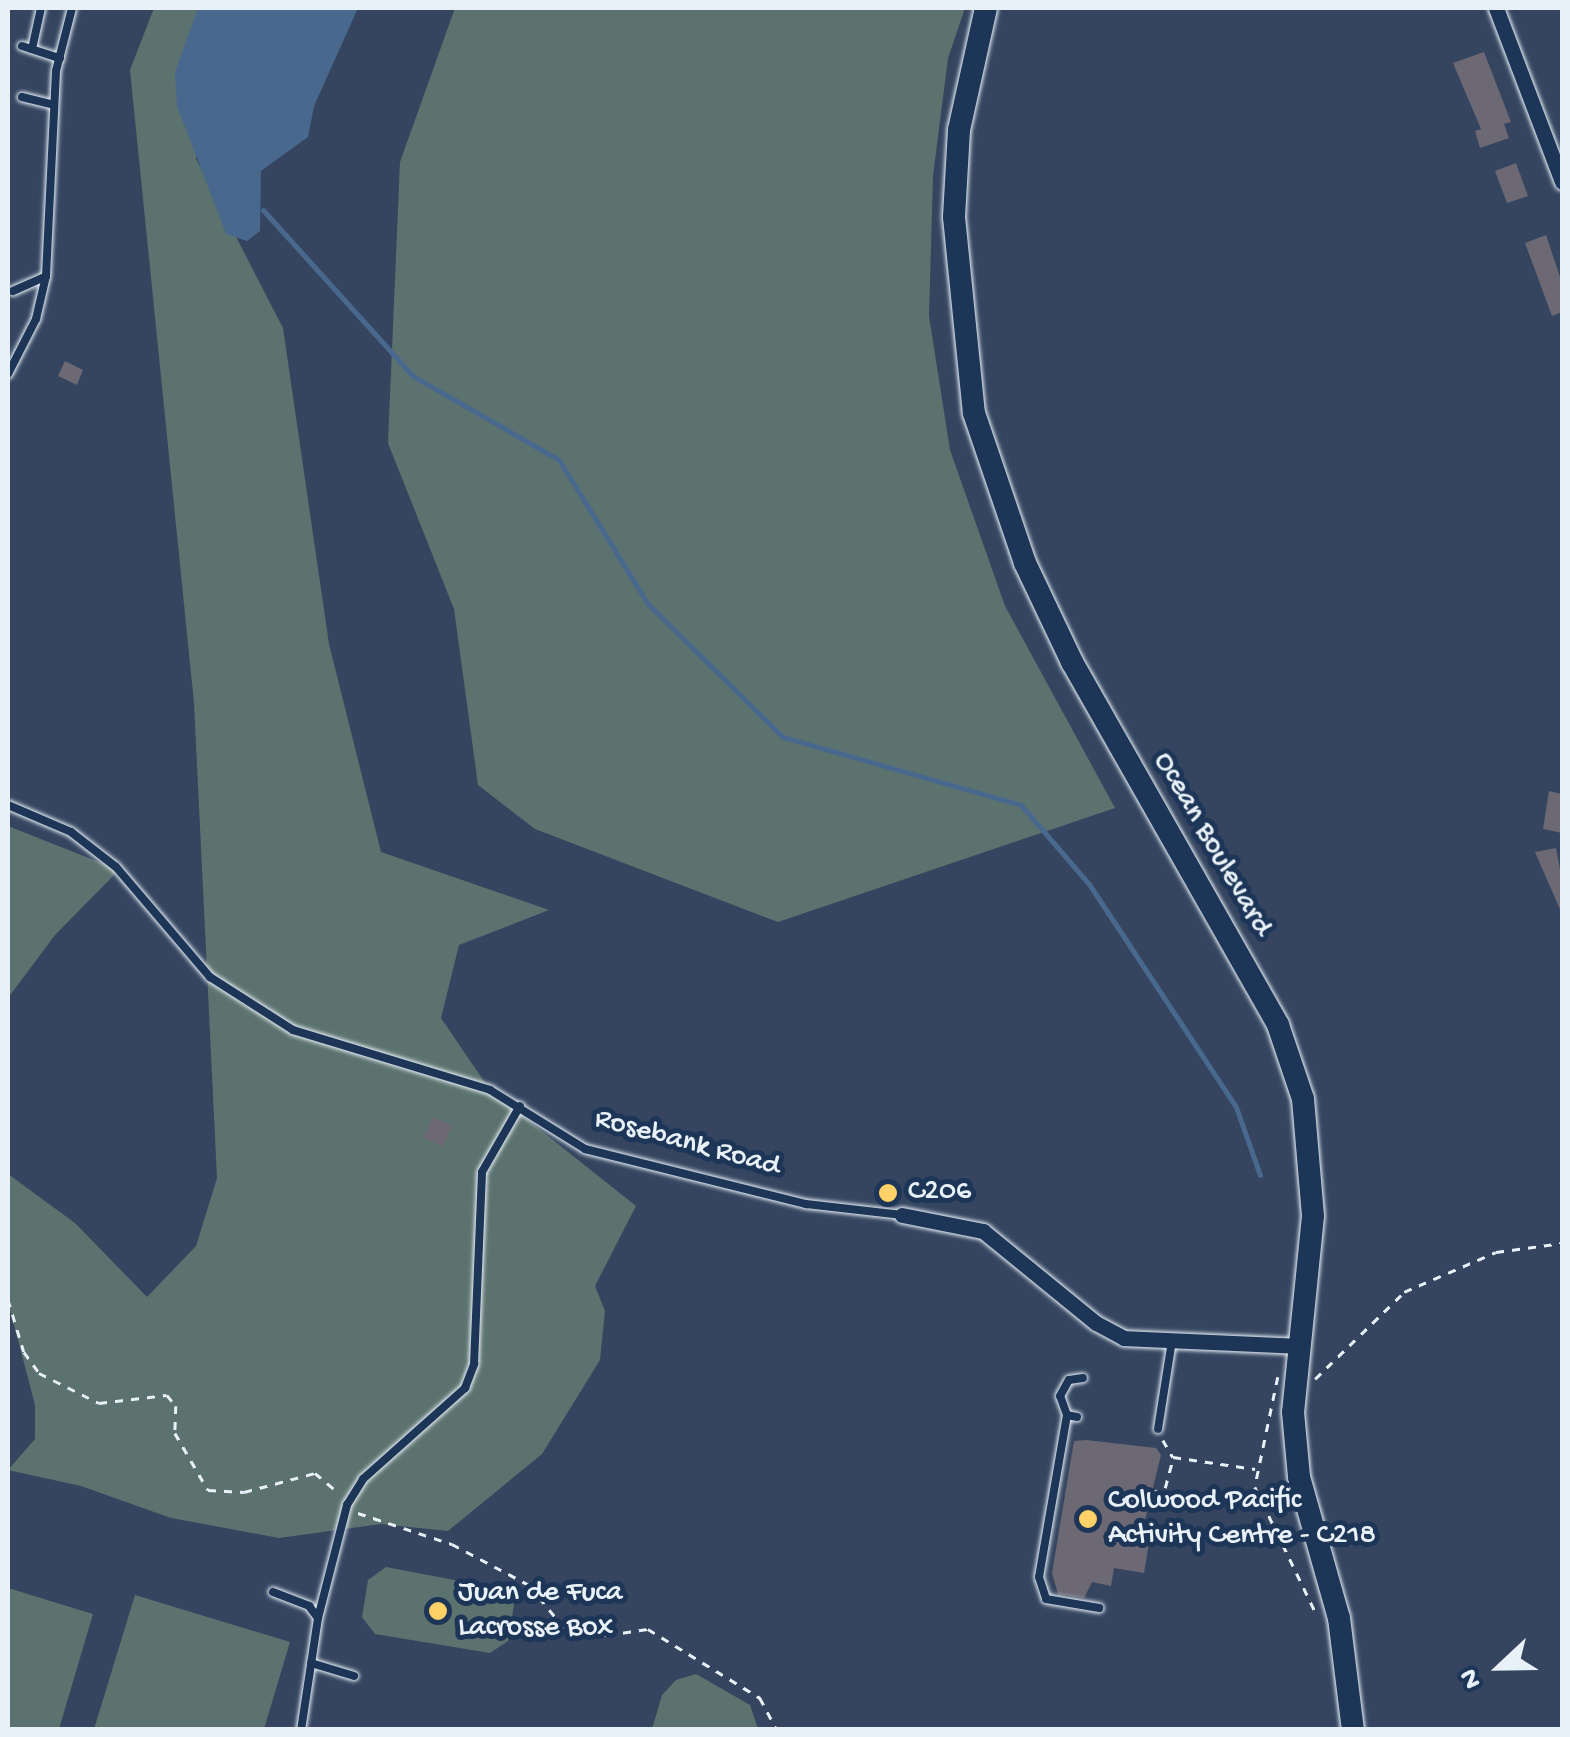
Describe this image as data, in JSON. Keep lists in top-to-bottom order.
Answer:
{
  "streets": {
    "street": ["Ocean Boulevard", "Rosebank Road"]
  },
  "crossings": [
    ["Ocean Boulevard", "Rosebank Road"]
  ],
  "places": ["C206", "Colwood Pacific Activity Centre - C218", "Juan de Fuca Lacrosse Box"],
  "north": "left"
}
